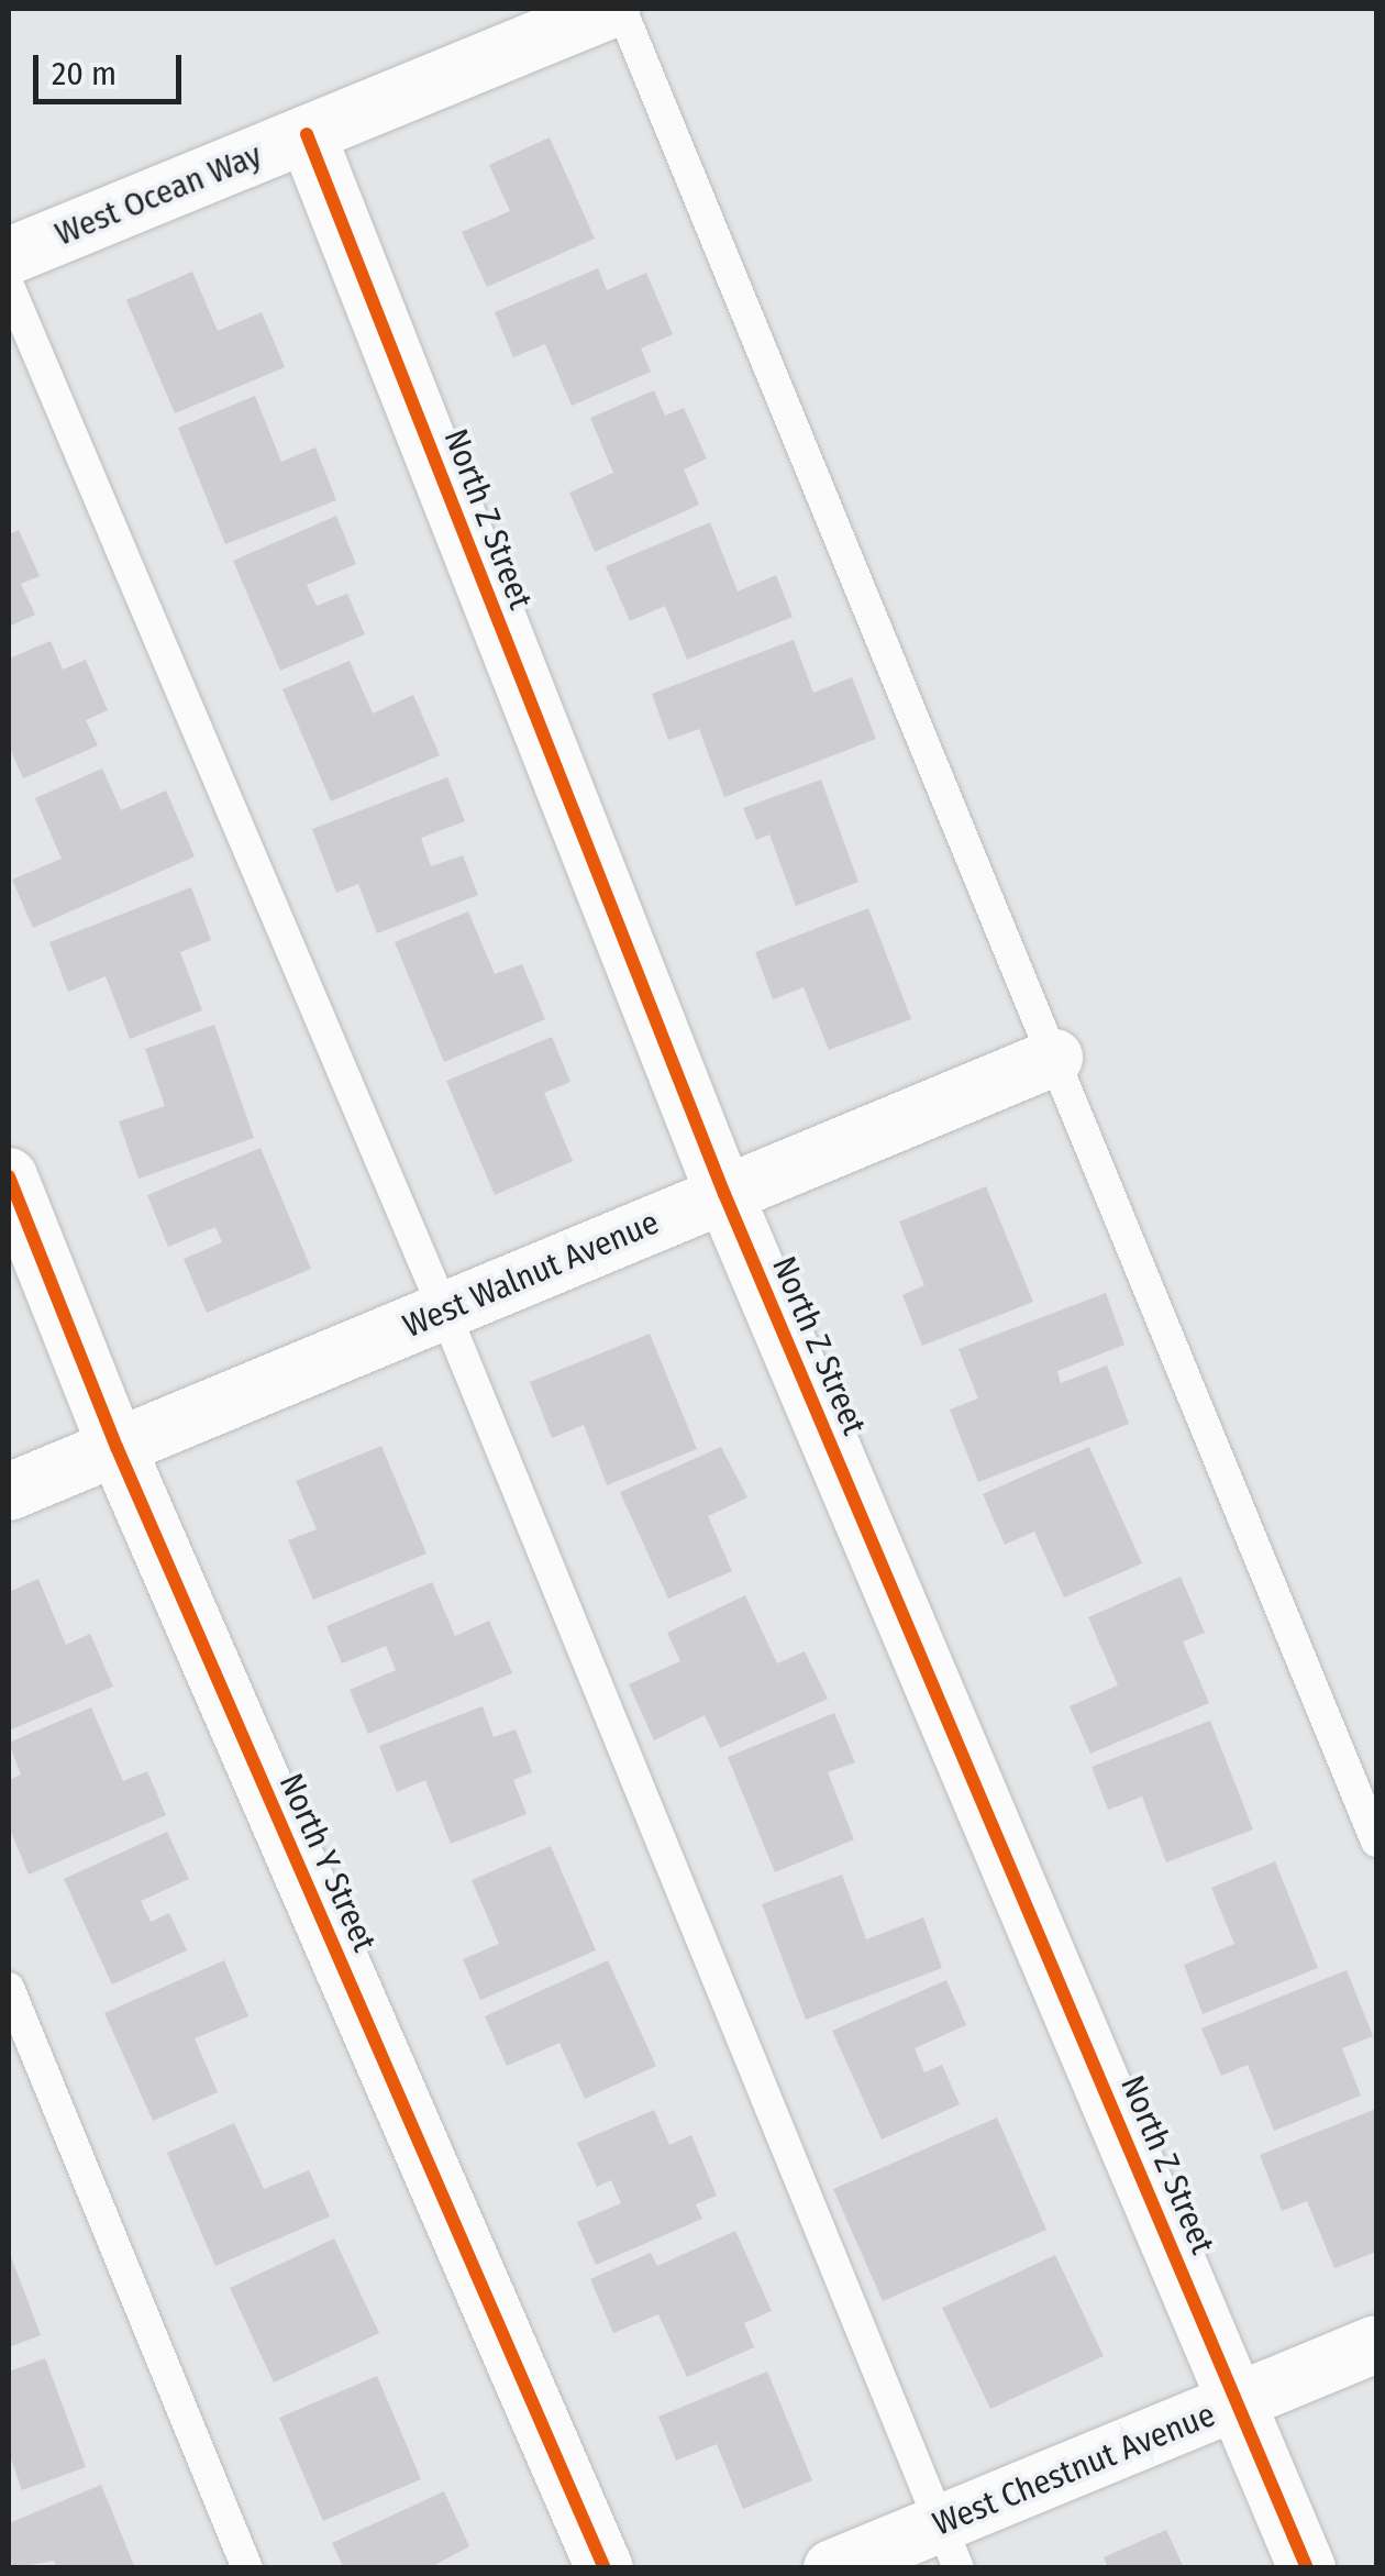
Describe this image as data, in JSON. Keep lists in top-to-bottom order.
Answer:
{
  "streets": {
    "street": [
      "West Ocean Way",
      "North Z Street",
      "West Walnut Avenue",
      "North Y Street",
      "West Chestnut Avenue"
    ]
  },
  "crossings": [
    ["West Ocean Way", "North Z Street"],
    ["North Z Street", "West Walnut Avenue"],
    ["North Z Street", "West Chestnut Avenue"],
    ["West Walnut Avenue", "North Y Street"]
  ],
  "scale_bar": "20 m"
}
